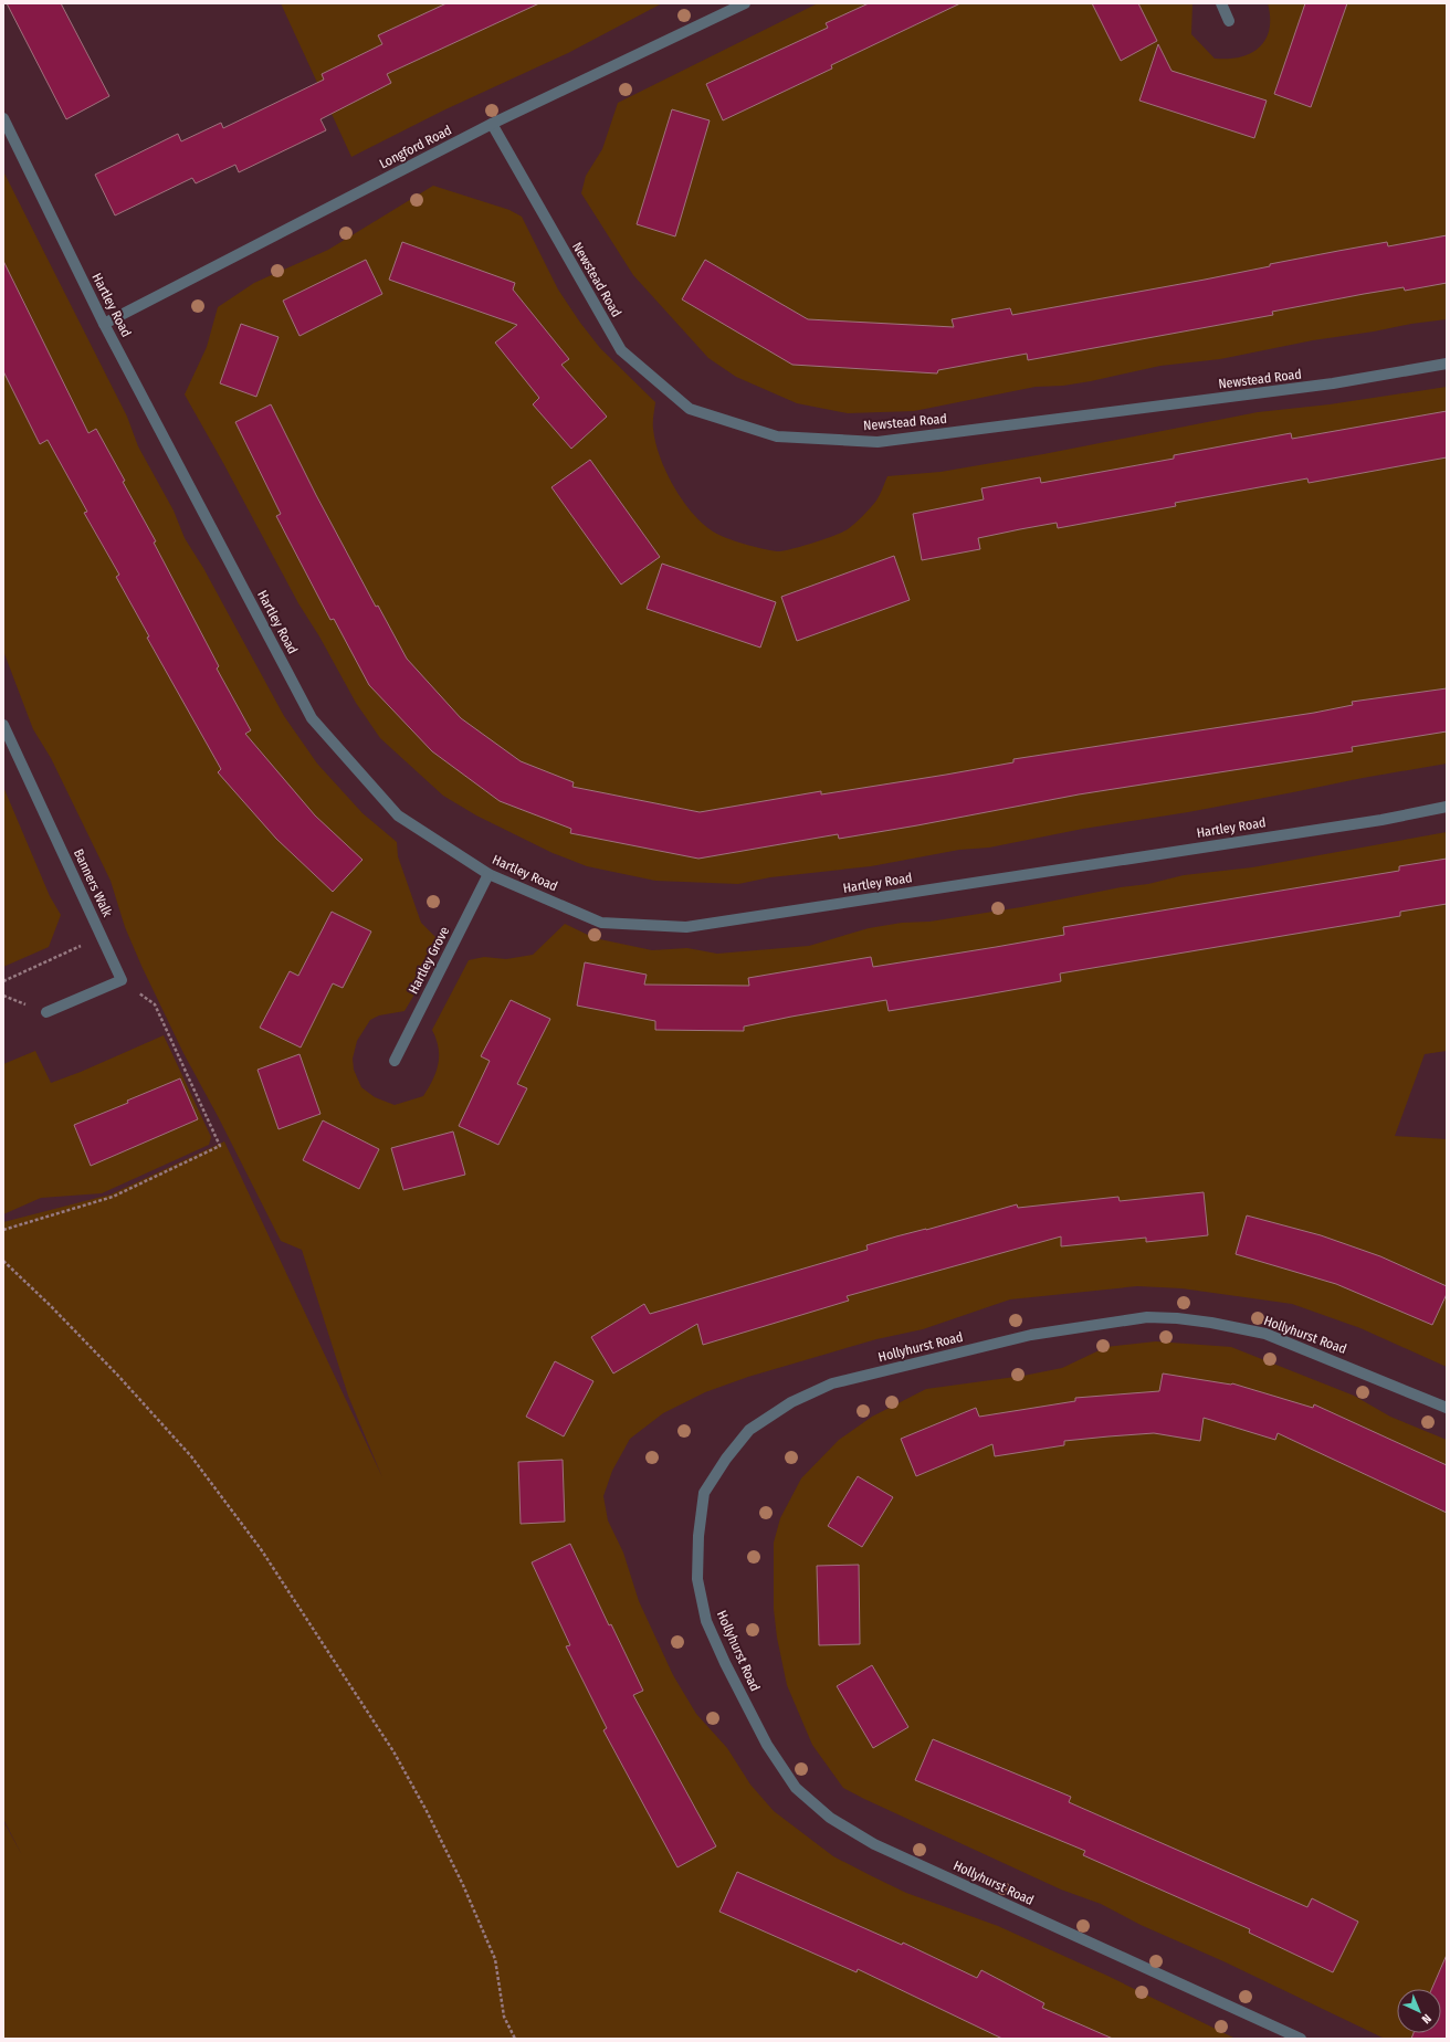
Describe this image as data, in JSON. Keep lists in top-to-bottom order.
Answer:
{
  "streets": {
    "street": [
      "Longford Road",
      "Newstead Road",
      "Hartley Road",
      "Banners Walk",
      "Hartley Grove",
      "Hollyhurst Road"
    ]
  },
  "crossings": [
    ["Longford Road", "Newstead Road"],
    ["Longford Road", "Hartley Road"],
    ["Hartley Road", "Hartley Grove"]
  ],
  "north": "bottom right"
}
